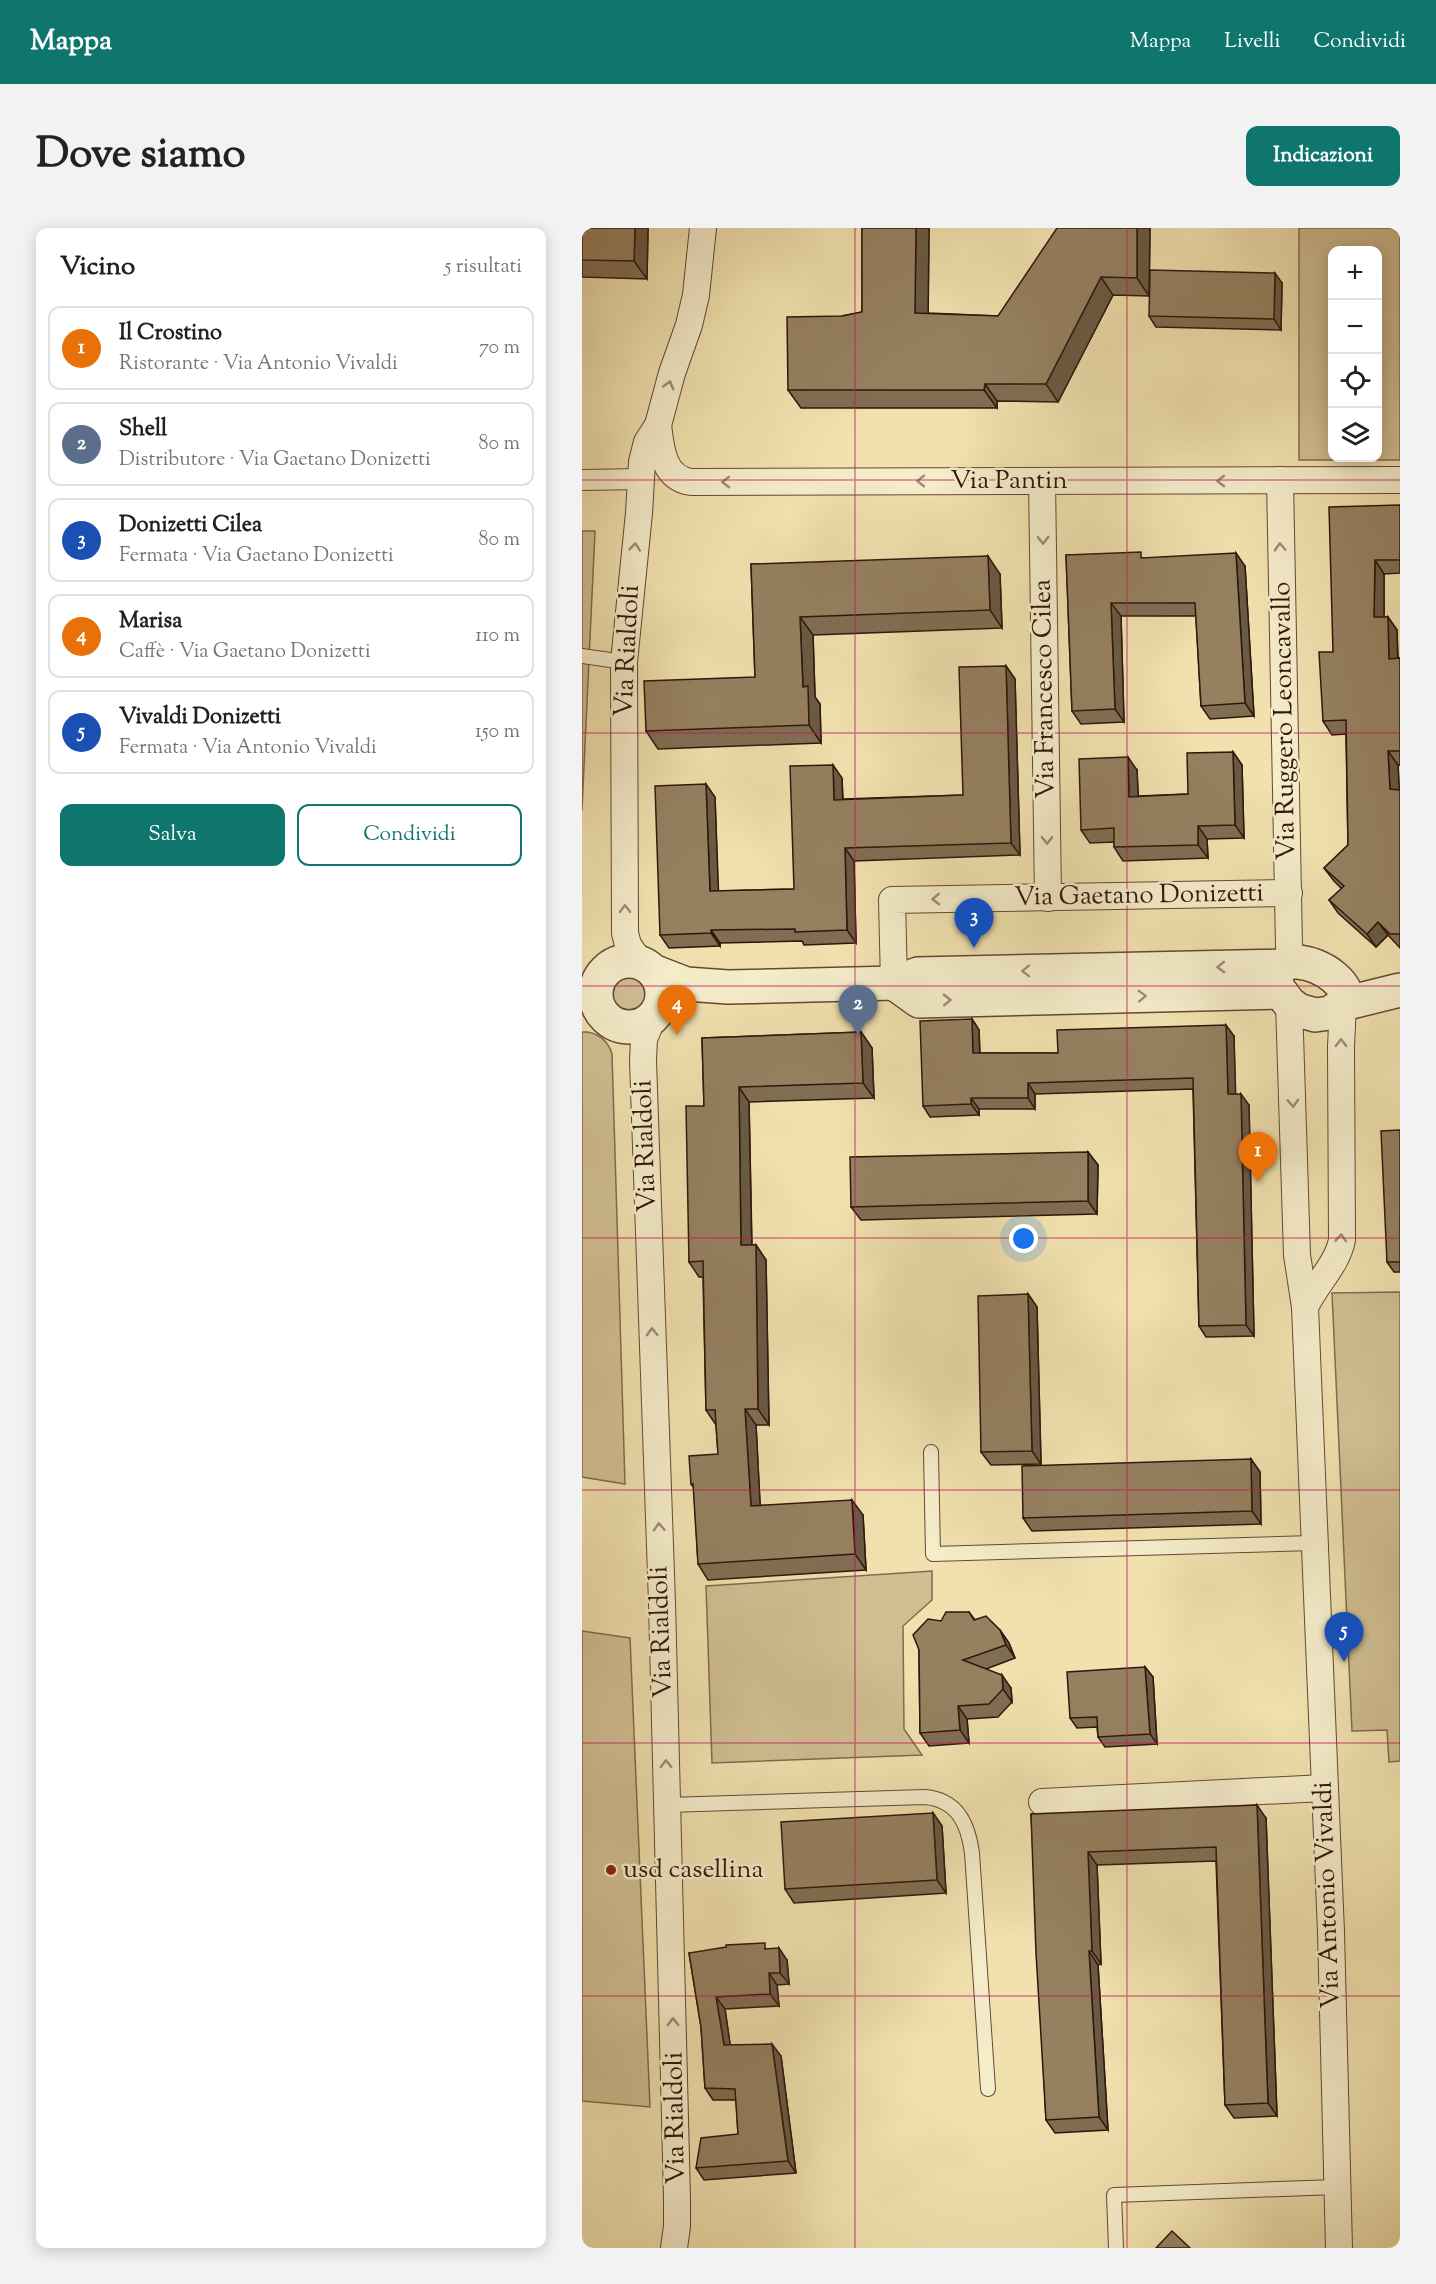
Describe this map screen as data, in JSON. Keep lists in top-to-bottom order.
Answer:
{
  "streets": {
    "street": [
      "Via Pantin",
      "Via Rialdoli",
      "Via Francesco Cilea",
      "Via Ruggero Leoncavallo",
      "Via Gaetano Donizetti",
      "Via Antonio Vivaldi"
    ]
  },
  "crossings": [
    ["Via Pantin", "Via Rialdoli"],
    ["Via Pantin", "Via Francesco Cilea"],
    ["Via Pantin", "Via Ruggero Leoncavallo"],
    ["Via Francesco Cilea", "Via Gaetano Donizetti"],
    ["Via Ruggero Leoncavallo", "Via Gaetano Donizetti"],
    ["Via Ruggero Leoncavallo", "Via Antonio Vivaldi"]
  ],
  "one_way": [
    "Via Pantin",
    "Via Rialdoli",
    "Via Francesco Cilea",
    "Via Ruggero Leoncavallo"
  ],
  "places": ["usd casellina"],
  "page": {
    "header": "Mappa",
    "nav": ["Mappa", "Livelli", "Condividi"],
    "title": "Dove siamo",
    "buttons": [
      "Indicazioni",
      ["Salva", "Condividi"]
    ],
    "heading": ["Vicino", "5 risultati"],
    "map_buttons": ["+", "−"],
    "list": [
      {
        "mark": "1",
        "name": "Il Crostino",
        "note": "Ristorante · Via Antonio Vivaldi",
        "value": "70 m"
      },
      {
        "mark": "2",
        "name": "Shell",
        "note": "Distributore · Via Gaetano Donizetti",
        "value": "80 m"
      },
      {
        "mark": "3",
        "name": "Donizetti Cilea",
        "note": "Fermata · Via Gaetano Donizetti",
        "value": "80 m"
      },
      {
        "mark": "4",
        "name": "Marisa",
        "note": "Caffè · Via Gaetano Donizetti",
        "value": "110 m"
      },
      {
        "mark": "5",
        "name": "Vivaldi Donizetti",
        "note": "Fermata · Via Antonio Vivaldi",
        "value": "150 m"
      }
    ],
    "pins": [
      "3",
      "2",
      "4",
      "1",
      "5"
    ]
  }
}
